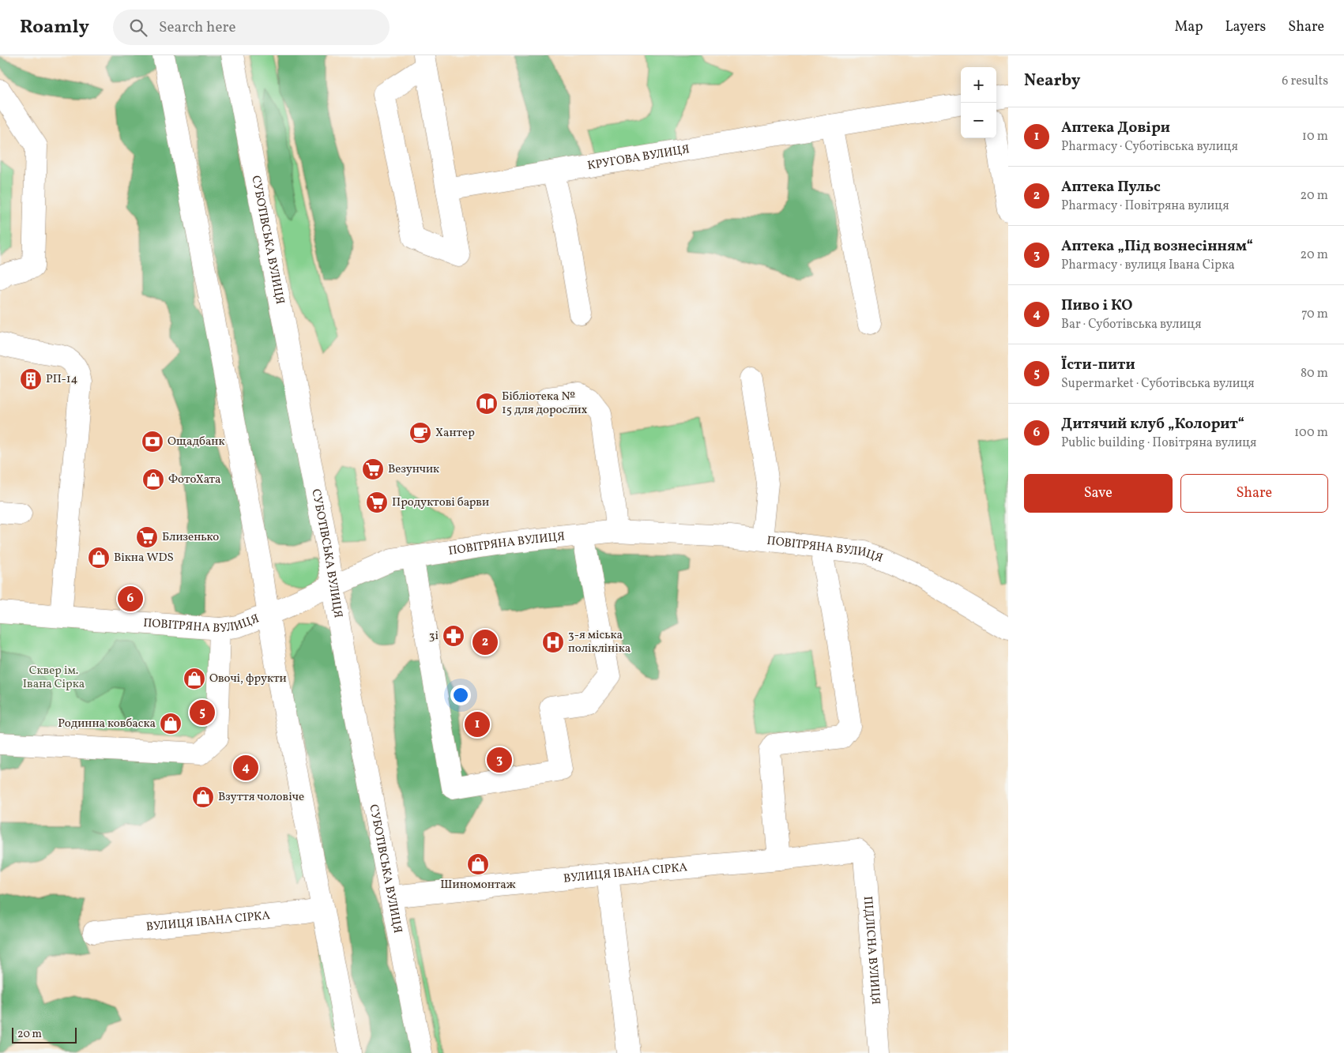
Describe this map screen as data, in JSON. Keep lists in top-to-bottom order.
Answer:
{
  "streets": {
    "street": [
      "КРУГОВА ВУЛИЦЯ",
      "СУБОТІВСЬКА ВУЛИЦЯ",
      "ПОВІТРЯНА ВУЛИЦЯ",
      "ВУЛИЦЯ ІВАНА СІРКА",
      "ПІДЛІСНА ВУЛИЦЯ"
    ]
  },
  "crossings": [
    ["СУБОТІВСЬКА ВУЛИЦЯ", "ПОВІТРЯНА ВУЛИЦЯ"],
    ["СУБОТІВСЬКА ВУЛИЦЯ", "ВУЛИЦЯ ІВАНА СІРКА"],
    ["ВУЛИЦЯ ІВАНА СІРКА", "ПІДЛІСНА ВУЛИЦЯ"]
  ],
  "parks": ["Сквер ім. Івана Сірка"],
  "places": {
    "building": ["РП-14"],
    "library": ["Бібліотека № 15 для дорослих"],
    "cafe": ["Хантер"],
    "bank": ["Ощадбанк"],
    "supermarket": ["Везунчик", "Продуктові барви", "Близенько"],
    "shop": [
      "ФотоХата",
      "Вікна WDS",
      "Овочі, фрукти",
      "Родинна ковбаска",
      "Взуття чоловіче",
      "Шиномонтаж"
    ],
    "pharmacy": ["3і"],
    "hospital": ["3-я міська поліклініка"]
  },
  "scale_bar": "20 m",
  "page": {
    "header": "Roamly",
    "search": "Search here",
    "nav": ["Map", "Layers", "Share"],
    "heading": ["Nearby", "6 results"],
    "map_buttons": ["+", "−"],
    "list": [
      {
        "mark": "1",
        "name": "Аптека Довіри",
        "note": "Pharmacy · Суботівська вулиця",
        "value": "10 m"
      },
      {
        "mark": "2",
        "name": "Аптека Пульс",
        "note": "Pharmacy · Повітряна вулиця",
        "value": "20 m"
      },
      {
        "mark": "3",
        "name": "Аптека „Під вознесінням“",
        "note": "Pharmacy · вулиця Івана Сірка",
        "value": "20 m"
      },
      {
        "mark": "4",
        "name": "Пиво і КО",
        "note": "Bar · Суботівська вулиця",
        "value": "70 m"
      },
      {
        "mark": "5",
        "name": "Їсти-пити",
        "note": "Supermarket · Суботівська вулиця",
        "value": "80 m"
      },
      {
        "mark": "6",
        "name": "Дитячий клуб „Колорит“",
        "note": "Public building · Повітряна вулиця",
        "value": "100 m"
      }
    ],
    "buttons": ["Save", "Share"],
    "pins": [
      "6",
      "2",
      "5",
      "1",
      "3",
      "4"
    ],
    "scale": "20 m"
  }
}
